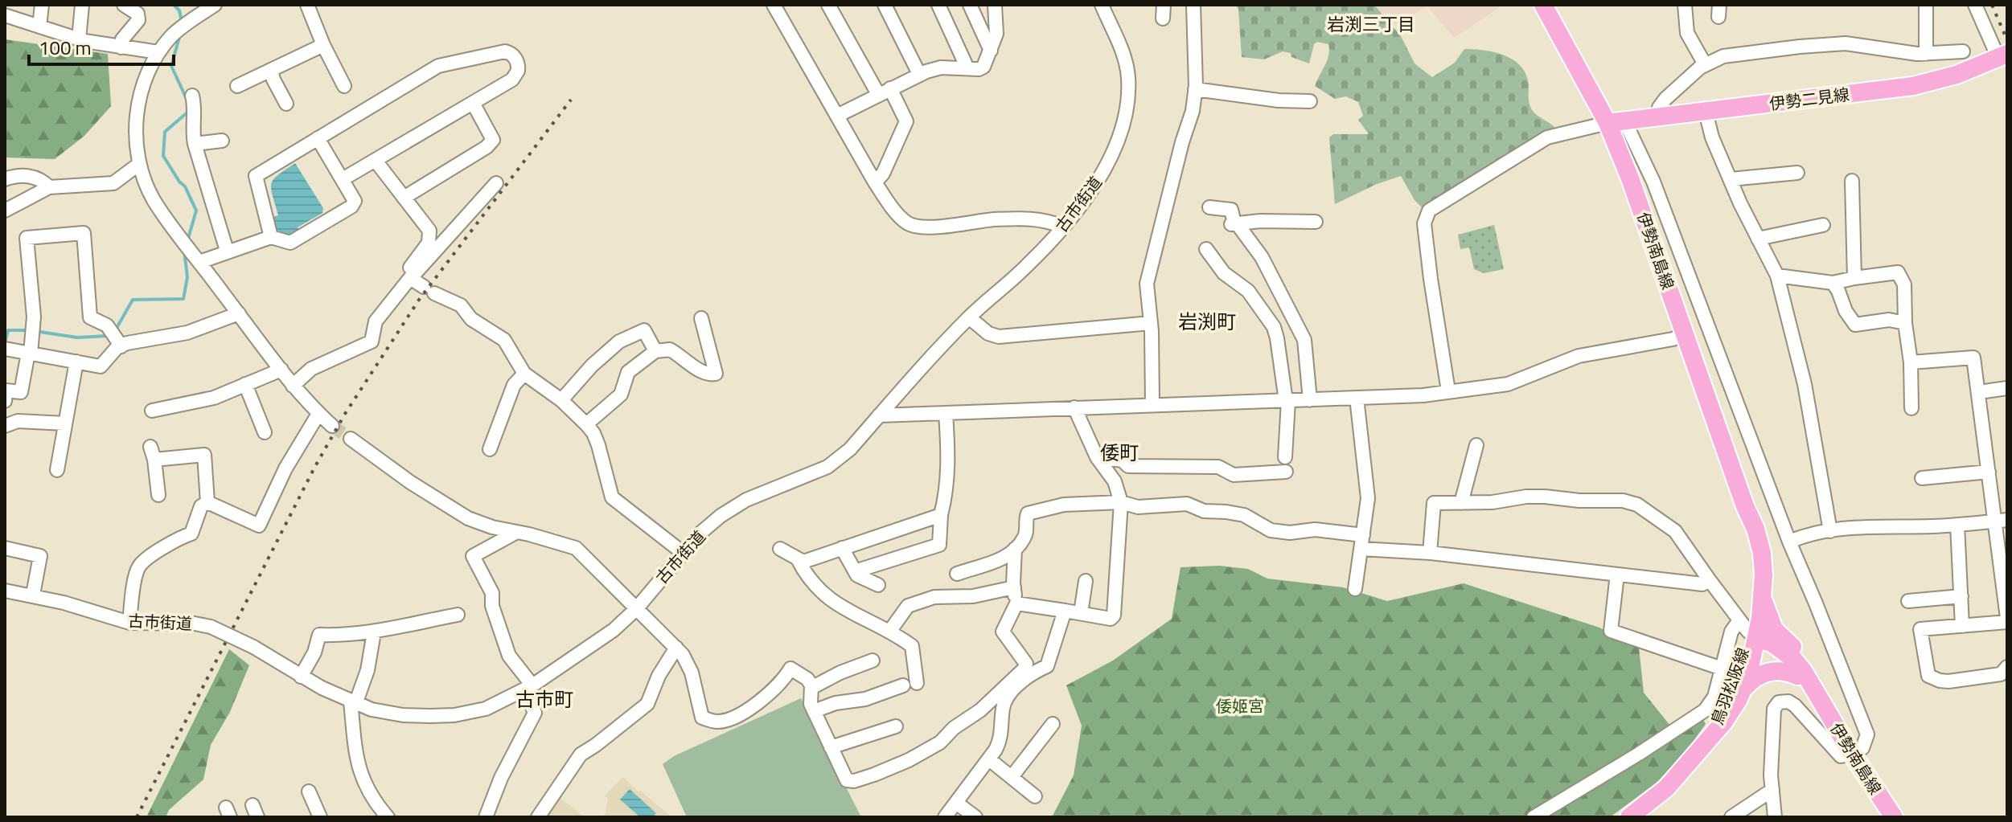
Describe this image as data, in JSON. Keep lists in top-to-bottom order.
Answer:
{
  "streets": {
    "main road": ["伊勢二見線", "伊勢南島線", "鳥羽松阪線"],
    "street": ["古市街道"]
  },
  "crossings": [
    ["伊勢二見線", "伊勢南島線"],
    ["伊勢南島線", "鳥羽松阪線"]
  ],
  "districts": [
    "岩渕三丁目",
    "岩渕町",
    "倭町",
    "古市町"
  ],
  "parks": ["倭姬宮"],
  "scale_bar": "100 m"
}
